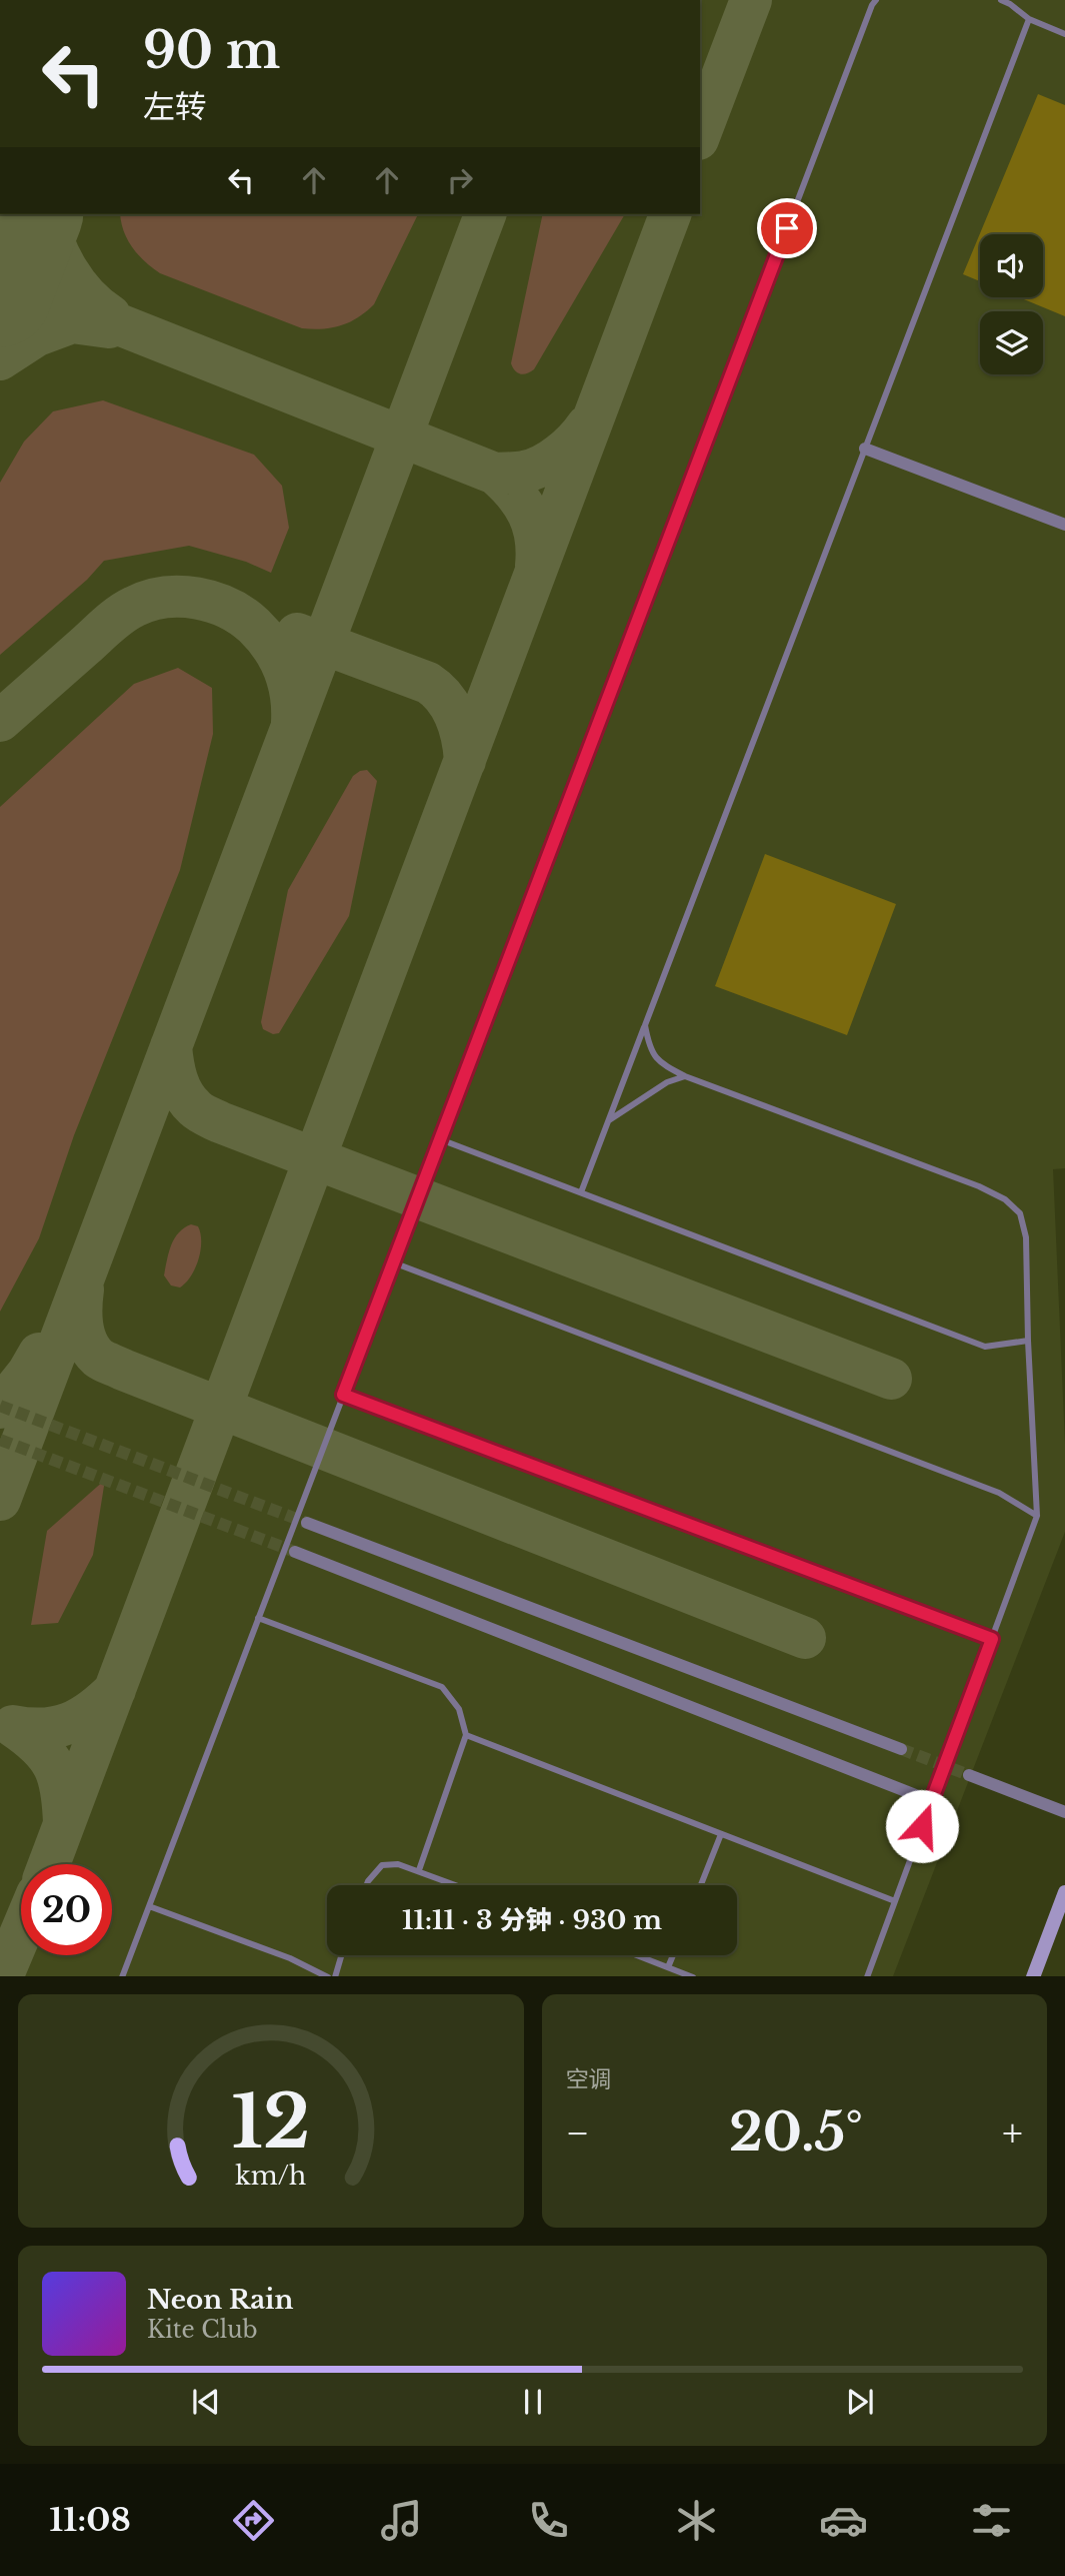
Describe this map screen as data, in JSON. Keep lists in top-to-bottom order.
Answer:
{
  "page": {
    "turn": ["90 m", "左转"],
    "limit": "20",
    "trip": "11:11 · 3 分钟 · 930 m",
    "tile": "空调",
    "heat": ["−", "20.5°", "+"],
    "song": ["Neon Rain", "Kite Club"],
    "tabs": "11:08",
    "gauge": ["12", "km/h"]
  }
}
